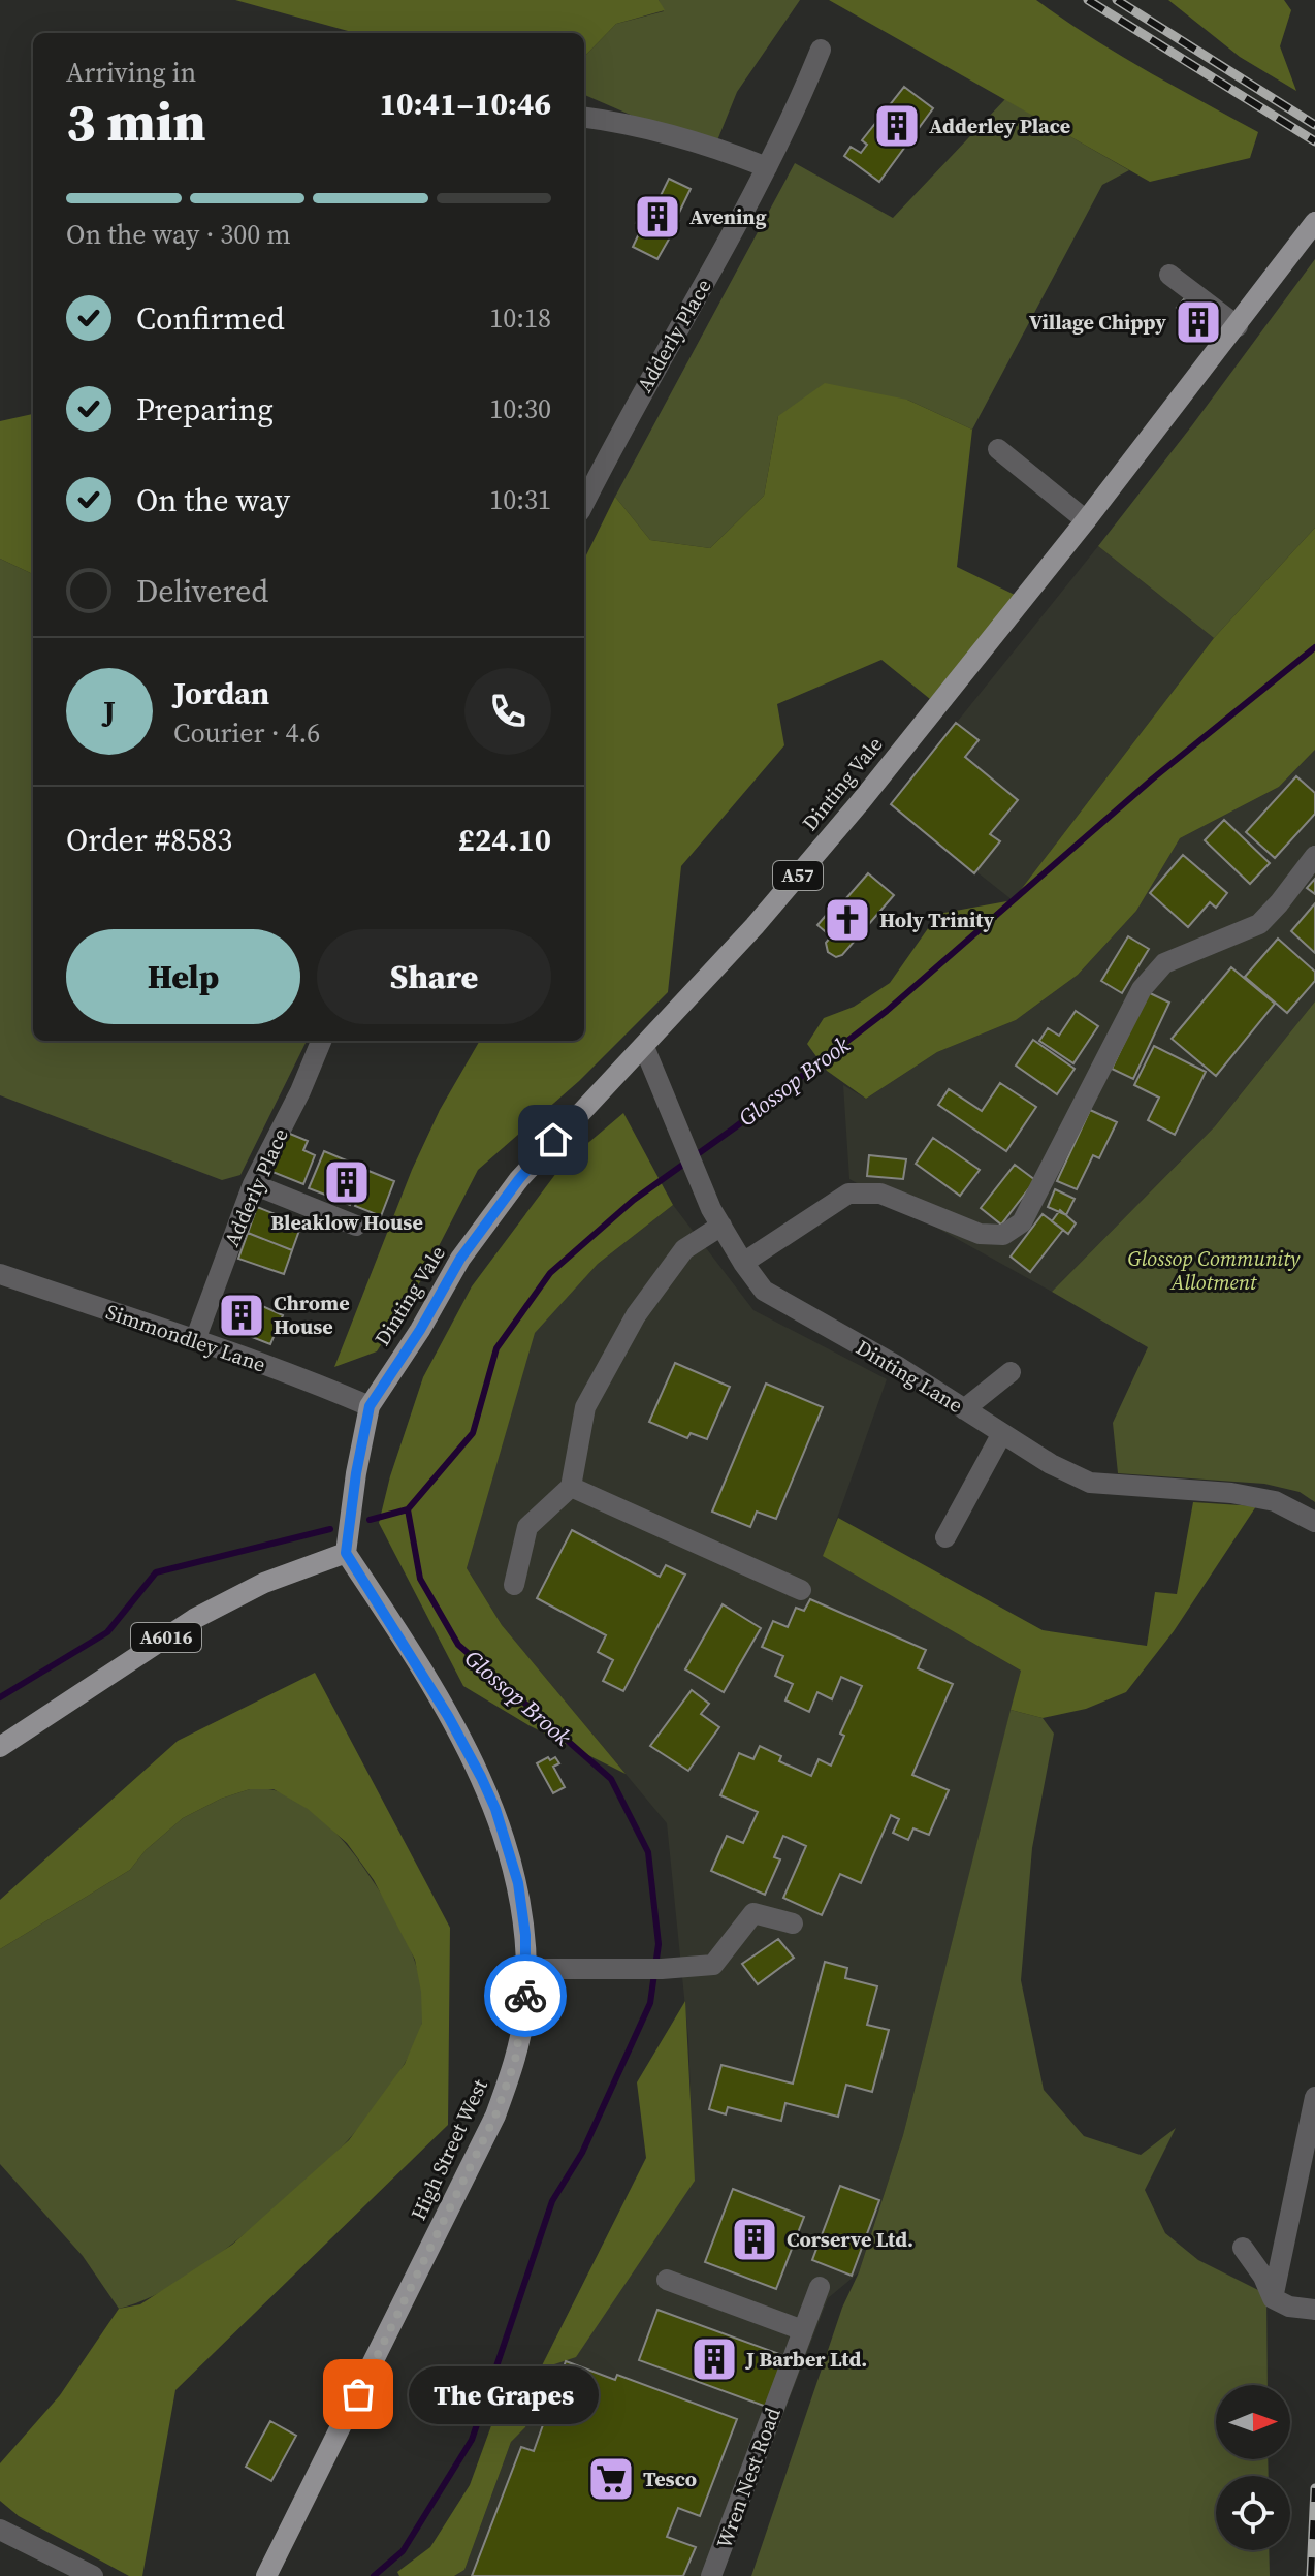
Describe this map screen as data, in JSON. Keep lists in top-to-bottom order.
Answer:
{
  "streets": {
    "main road": [
      "Dinting Vale",
      "A57",
      "A6016",
      "High Street West"
    ],
    "street": [
      "Adderly Place",
      "Simmondley Lane",
      "Dinting Lane",
      "Wren Nest Road"
    ]
  },
  "crossings": [
    ["Adderly Place", "Simmondley Lane"],
    ["Dinting Vale", "Simmondley Lane"],
    ["Dinting Vale", "Dinting Lane"],
    ["Dinting Vale", "A6016"],
    ["Dinting Vale", "High Street West"],
    ["A6016", "High Street West"]
  ],
  "water": ["Glossop Brook"],
  "parks": ["Glossop Community Allotment"],
  "places": {
    "building": [
      "Adderley Place",
      "Avening",
      "Village Chippy",
      "Bleaklow House",
      "Chrome House",
      "Corserve Ltd.",
      "J Barber Ltd."
    ],
    "church": ["Holy Trinity"],
    "other": ["The Grapes"],
    "supermarket": ["Tesco"]
  },
  "north": "right",
  "page": {
    "heading": ["3 min", "Arriving in", "10:41–10:46"],
    "panel": [
      "Jordan",
      "Courier · 4.6",
      "Order #8583",
      "£24.10"
    ],
    "bar": "On the way · 300 m",
    "list": [
      ["Confirmed", "10:18"],
      ["Preparing", "10:30"],
      ["On the way", "10:31"],
      "Delivered"
    ],
    "round": "J",
    "buttons": ["Help", "Share"],
    "bubble": "The Grapes"
  }
}
